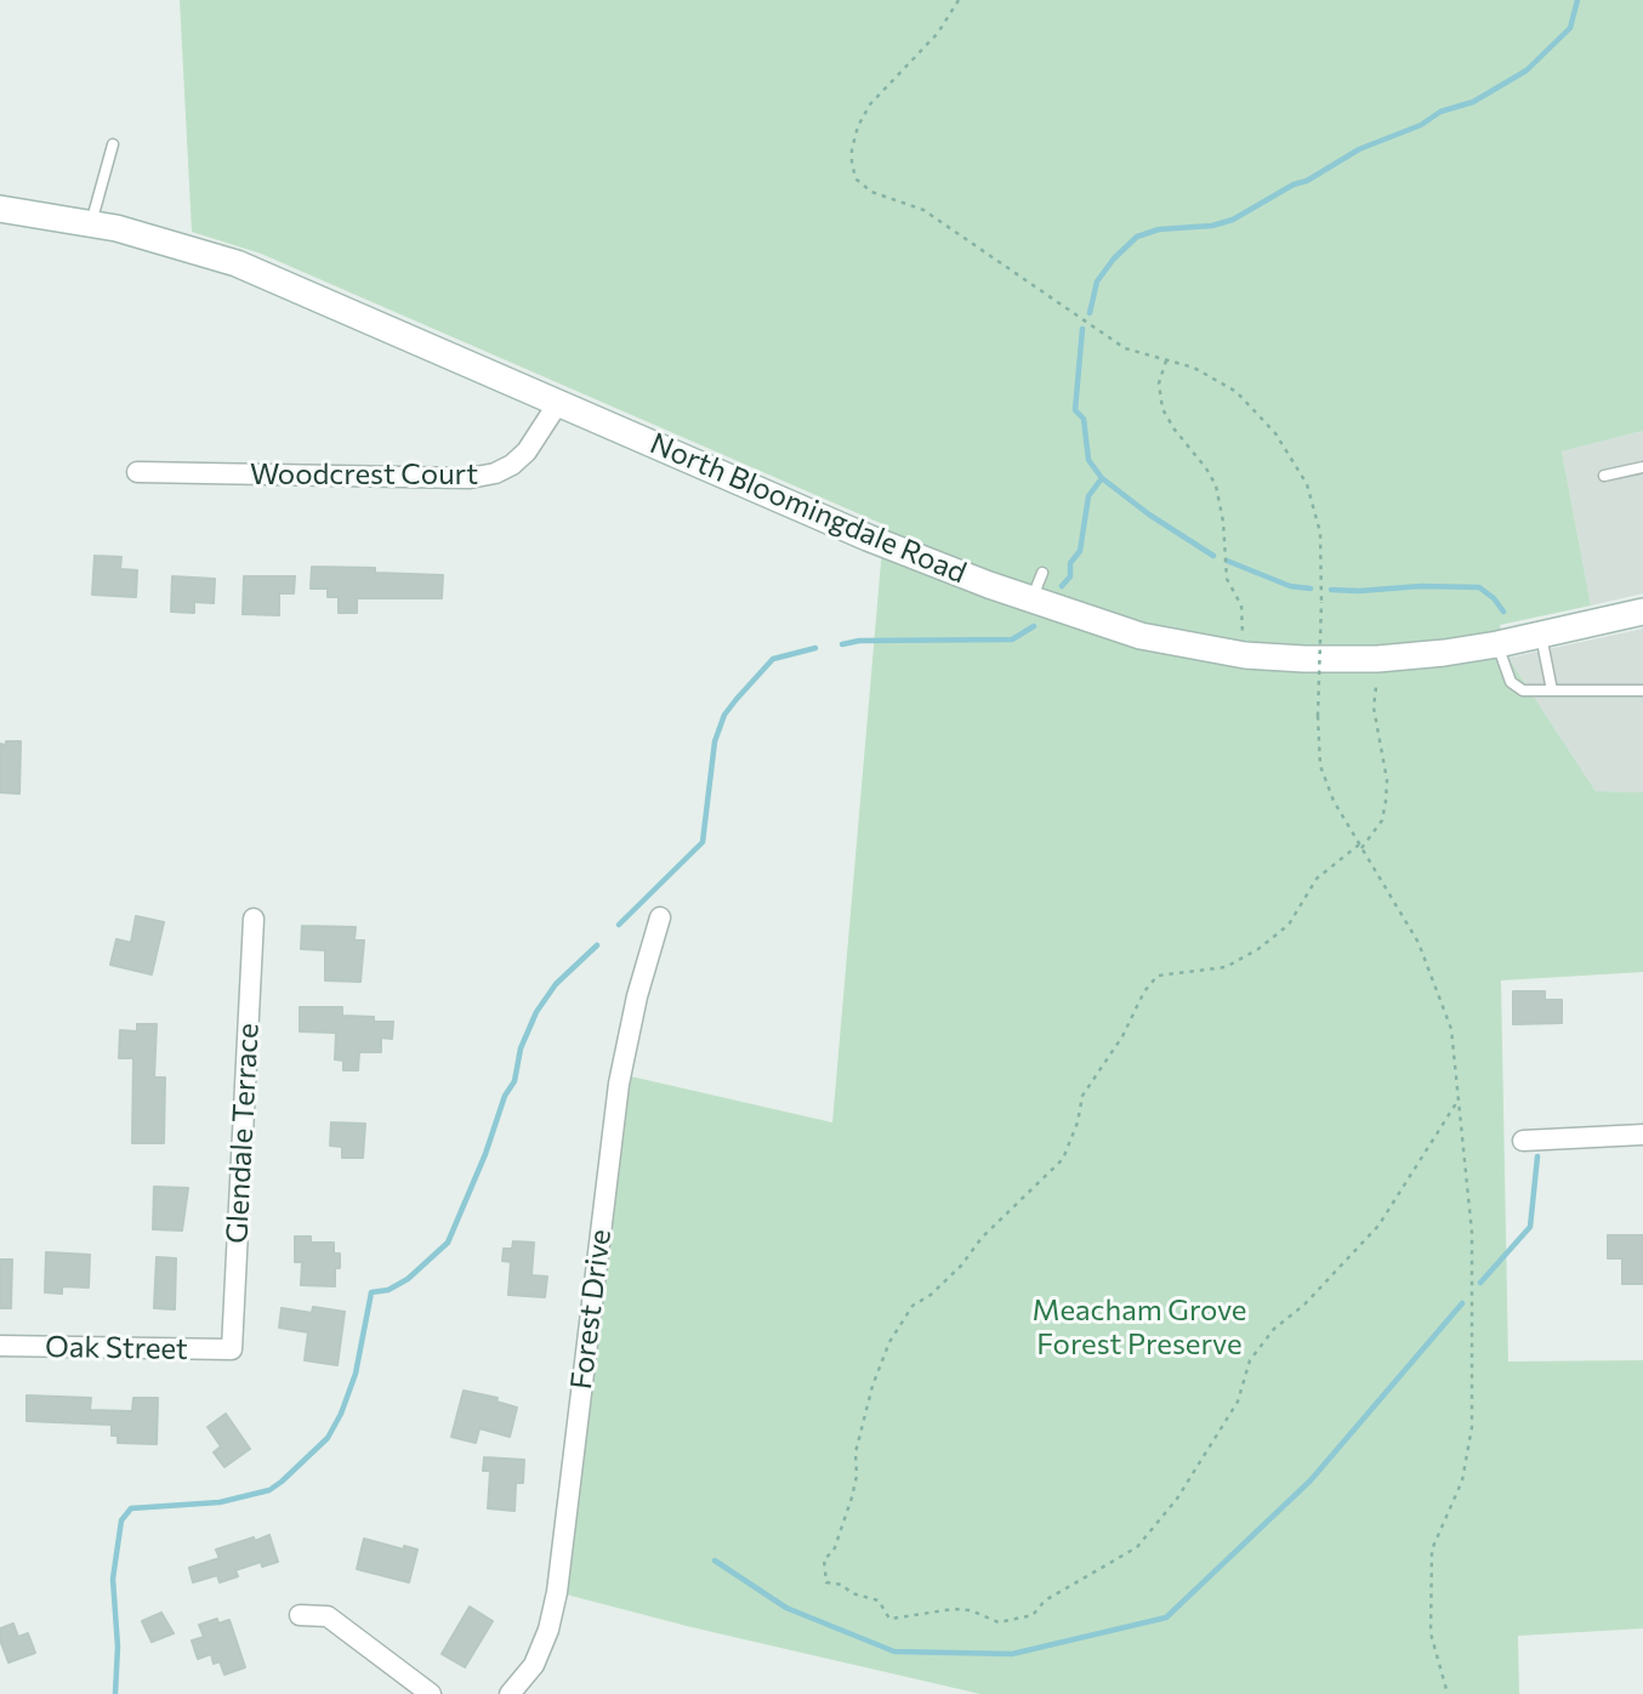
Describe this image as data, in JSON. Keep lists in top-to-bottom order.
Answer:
{
  "streets": {
    "main road": ["North Bloomingdale Road"],
    "street": [
      "Woodcrest Court",
      "Glendale Terrace",
      "Forest Drive",
      "Oak Street"
    ]
  },
  "crossings": [
    ["Woodcrest Court", "North Bloomingdale Road"],
    ["Glendale Terrace", "Oak Street"]
  ],
  "parks": ["Meacham Grove Forest Preserve"]
}
